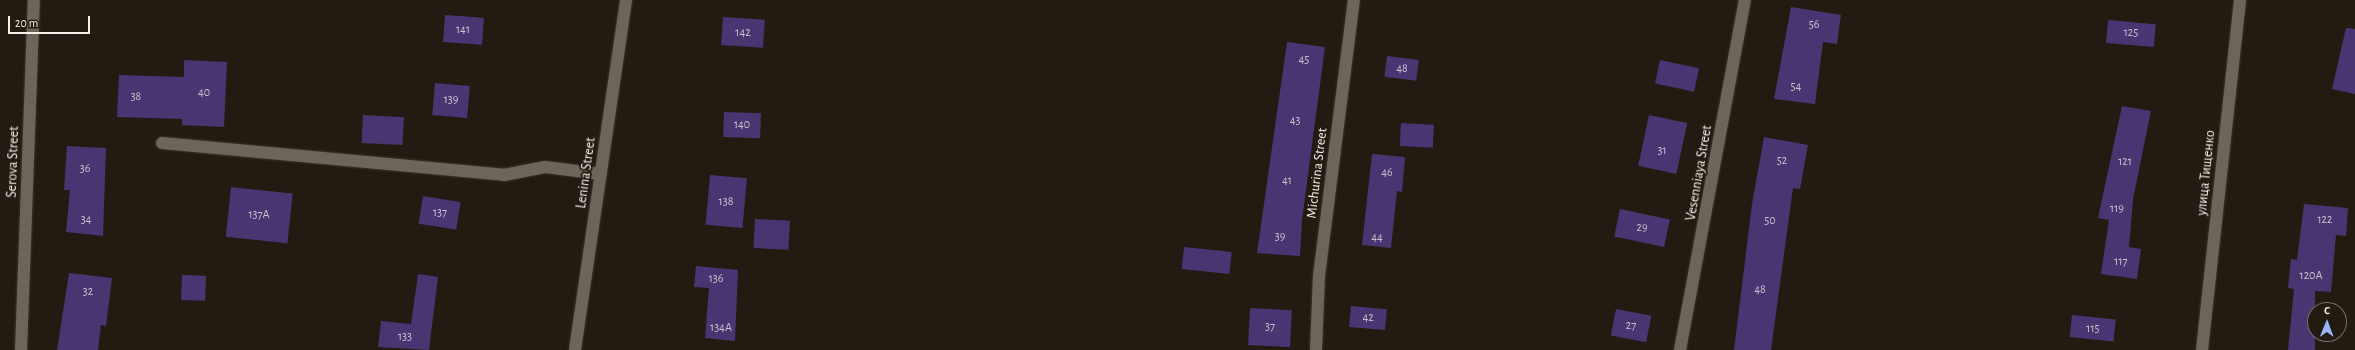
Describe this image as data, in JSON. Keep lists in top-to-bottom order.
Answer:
{
  "streets": {
    "street": [
      "Serova Street",
      "Lenina Street",
      "Michurina Street",
      "Vesenniaya Street",
      "улица Тищенко"
    ]
  },
  "house_numbers": [
    "56",
    "141",
    "142",
    "125",
    "45",
    "48",
    "54",
    "40",
    "38",
    "139",
    "43",
    "140",
    "31",
    "52",
    "121",
    "36",
    "46",
    "41",
    "138",
    "119",
    "137",
    "137А",
    "34",
    "122",
    "50",
    "29",
    "39",
    "44",
    "117",
    "120А",
    "136",
    "48",
    "32",
    "42",
    "27",
    "37",
    "134А",
    "115",
    "133"
  ],
  "scale_bar": "20 m",
  "north": "top"
}
